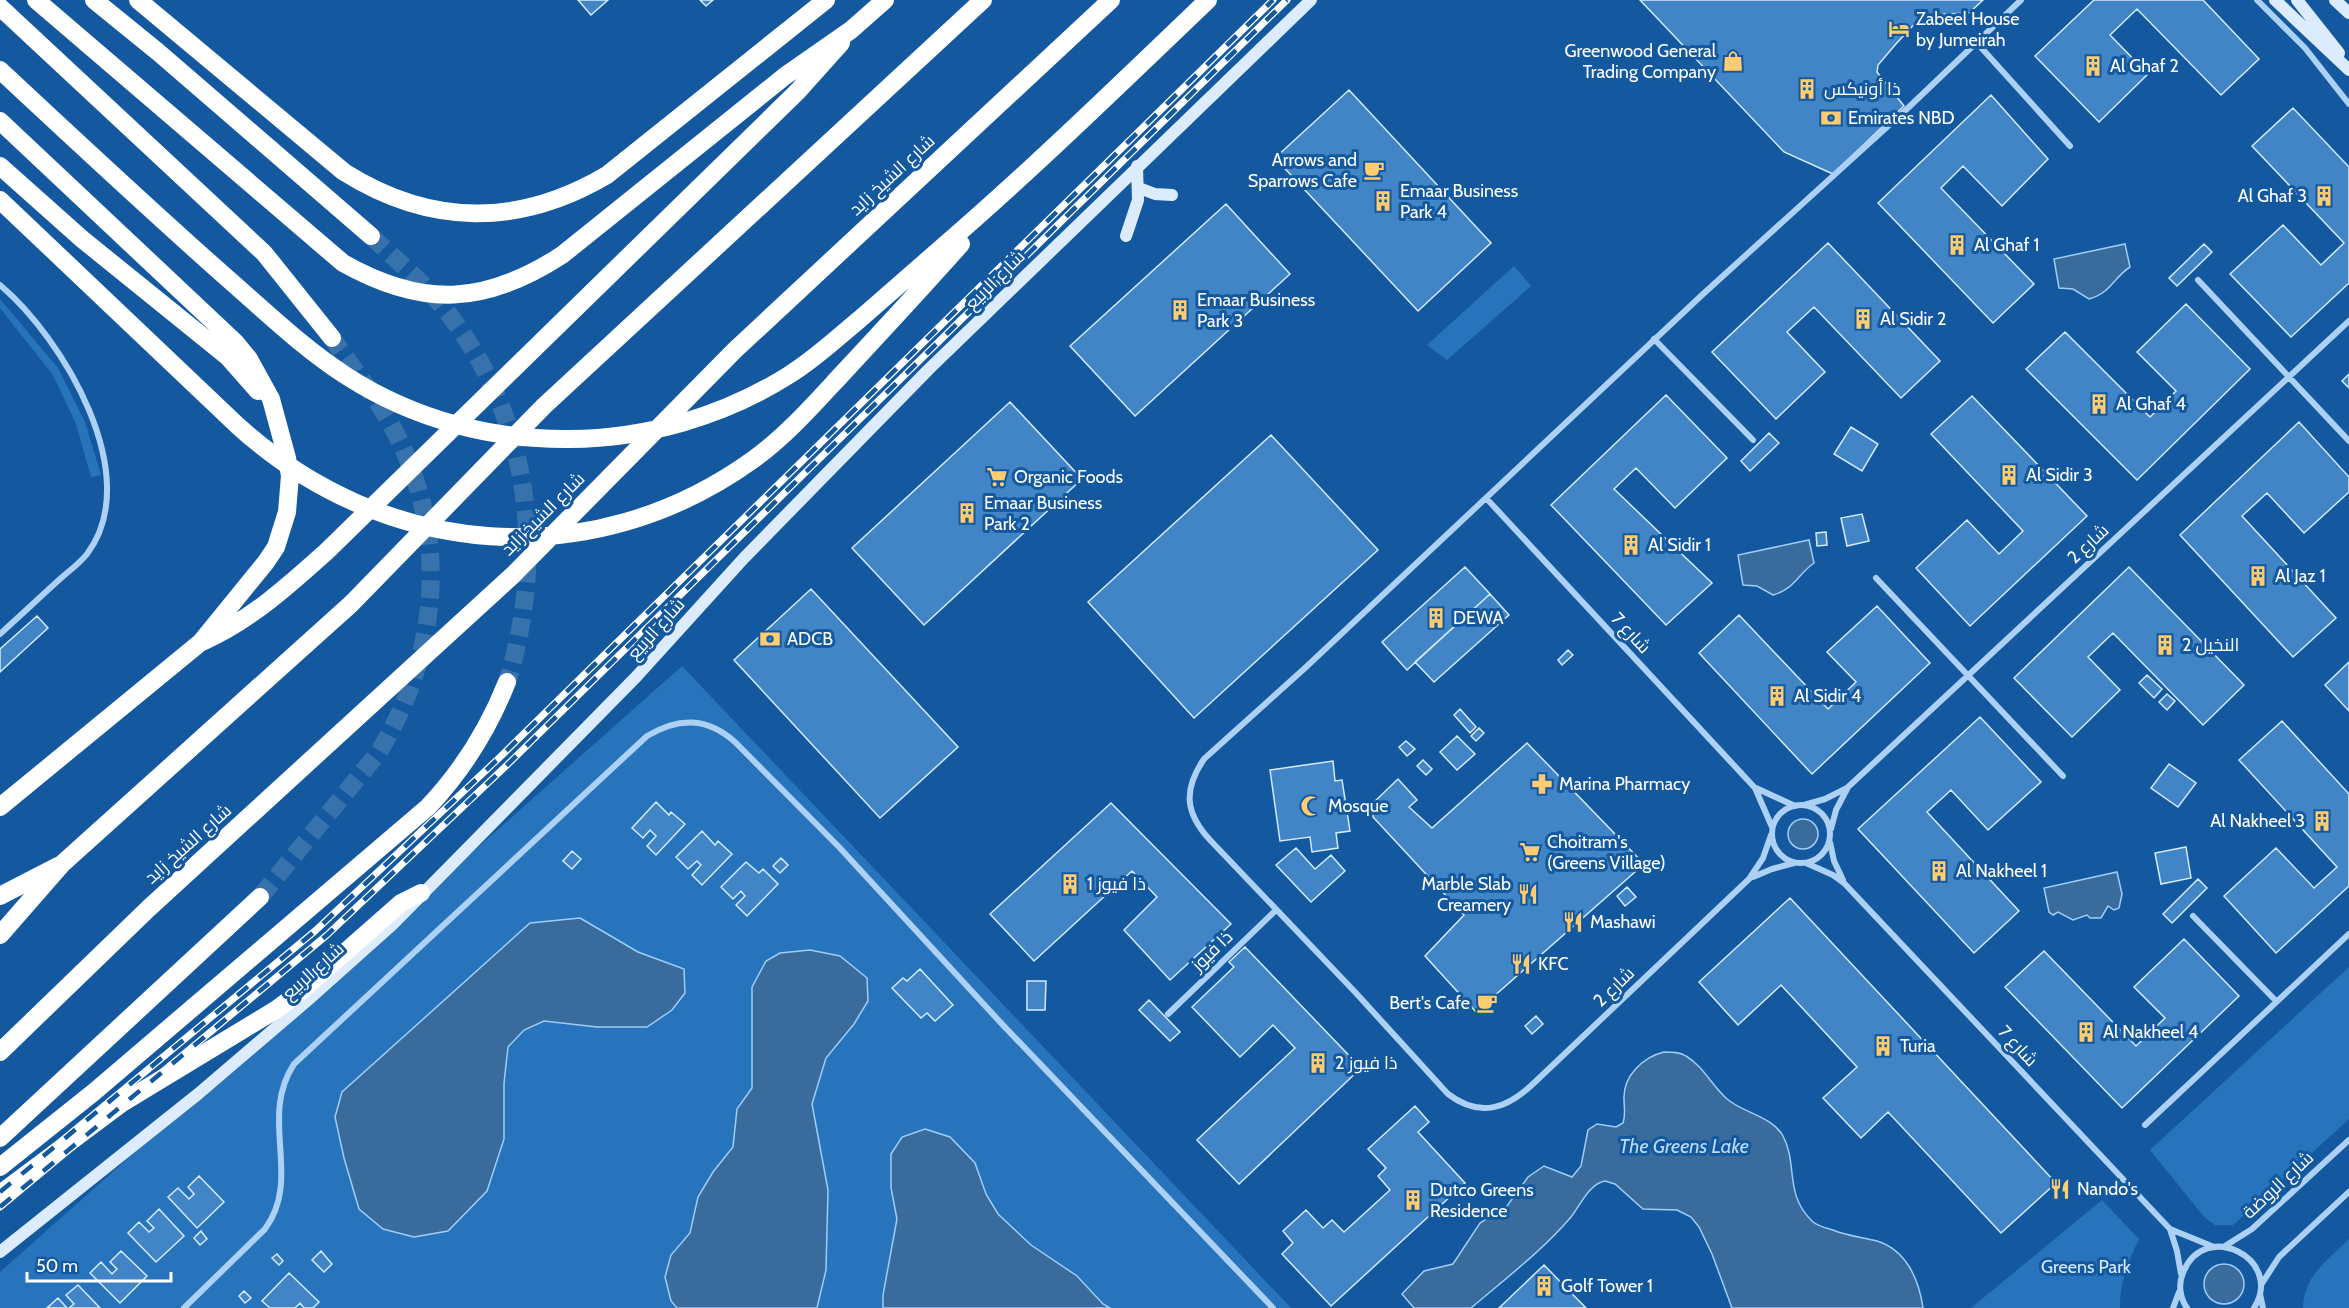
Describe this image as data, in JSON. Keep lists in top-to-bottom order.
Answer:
{
  "streets": {
    "highway": ["شارع الشيخ زايد"],
    "main road": ["شارع الربيع"],
    "street": [
      "شارع 2",
      "شارع 7",
      "ذا فيوز",
      "شارع الروضة"
    ]
  },
  "crossings": [
    ["شارع 2", "شارع 7"],
    ["شارع 2", "ذا فيوز"]
  ],
  "water": ["The Greens Lake"],
  "parks": ["Greens Park"],
  "places": {
    "hotel": ["Zabeel House by Jumeirah"],
    "shop": ["Greenwood General Trading Company"],
    "building": [
      "Al Ghaf 2",
      "ذا أونيكس",
      "Al Ghaf 3",
      "Emaar Business Park 4",
      "Al Ghaf 1",
      "Emaar Business Park 3",
      "Al Sidir 2",
      "Al Ghaf 4",
      "Al Sidir 3",
      "Emaar Business Park 2",
      "Al Sidir 1",
      "Al Jaz 1",
      "DEWA",
      "النخيل 2",
      "Al Sidir 4",
      "Al Nakheel 3",
      "Al Nakheel 1",
      "ذا فيوز 1",
      "Al Nakheel 4",
      "Turia",
      "ذا فيوز 2",
      "Dutco Greens Residence",
      "Golf Tower 1"
    ],
    "bank": ["Emirates NBD", "ADCB"],
    "cafe": ["Arrows and Sparrows Cafe", "Bert's Cafe"],
    "supermarket": ["Organic Foods", "Choitram's (Greens Village)"],
    "pharmacy": ["Marina Pharmacy"],
    "mosque": ["Mosque"],
    "restaurant": [
      "Marble Slab Creamery",
      "Mashawi",
      "KFC",
      "Nando's"
    ]
  },
  "scale_bar": "50 m"
}
